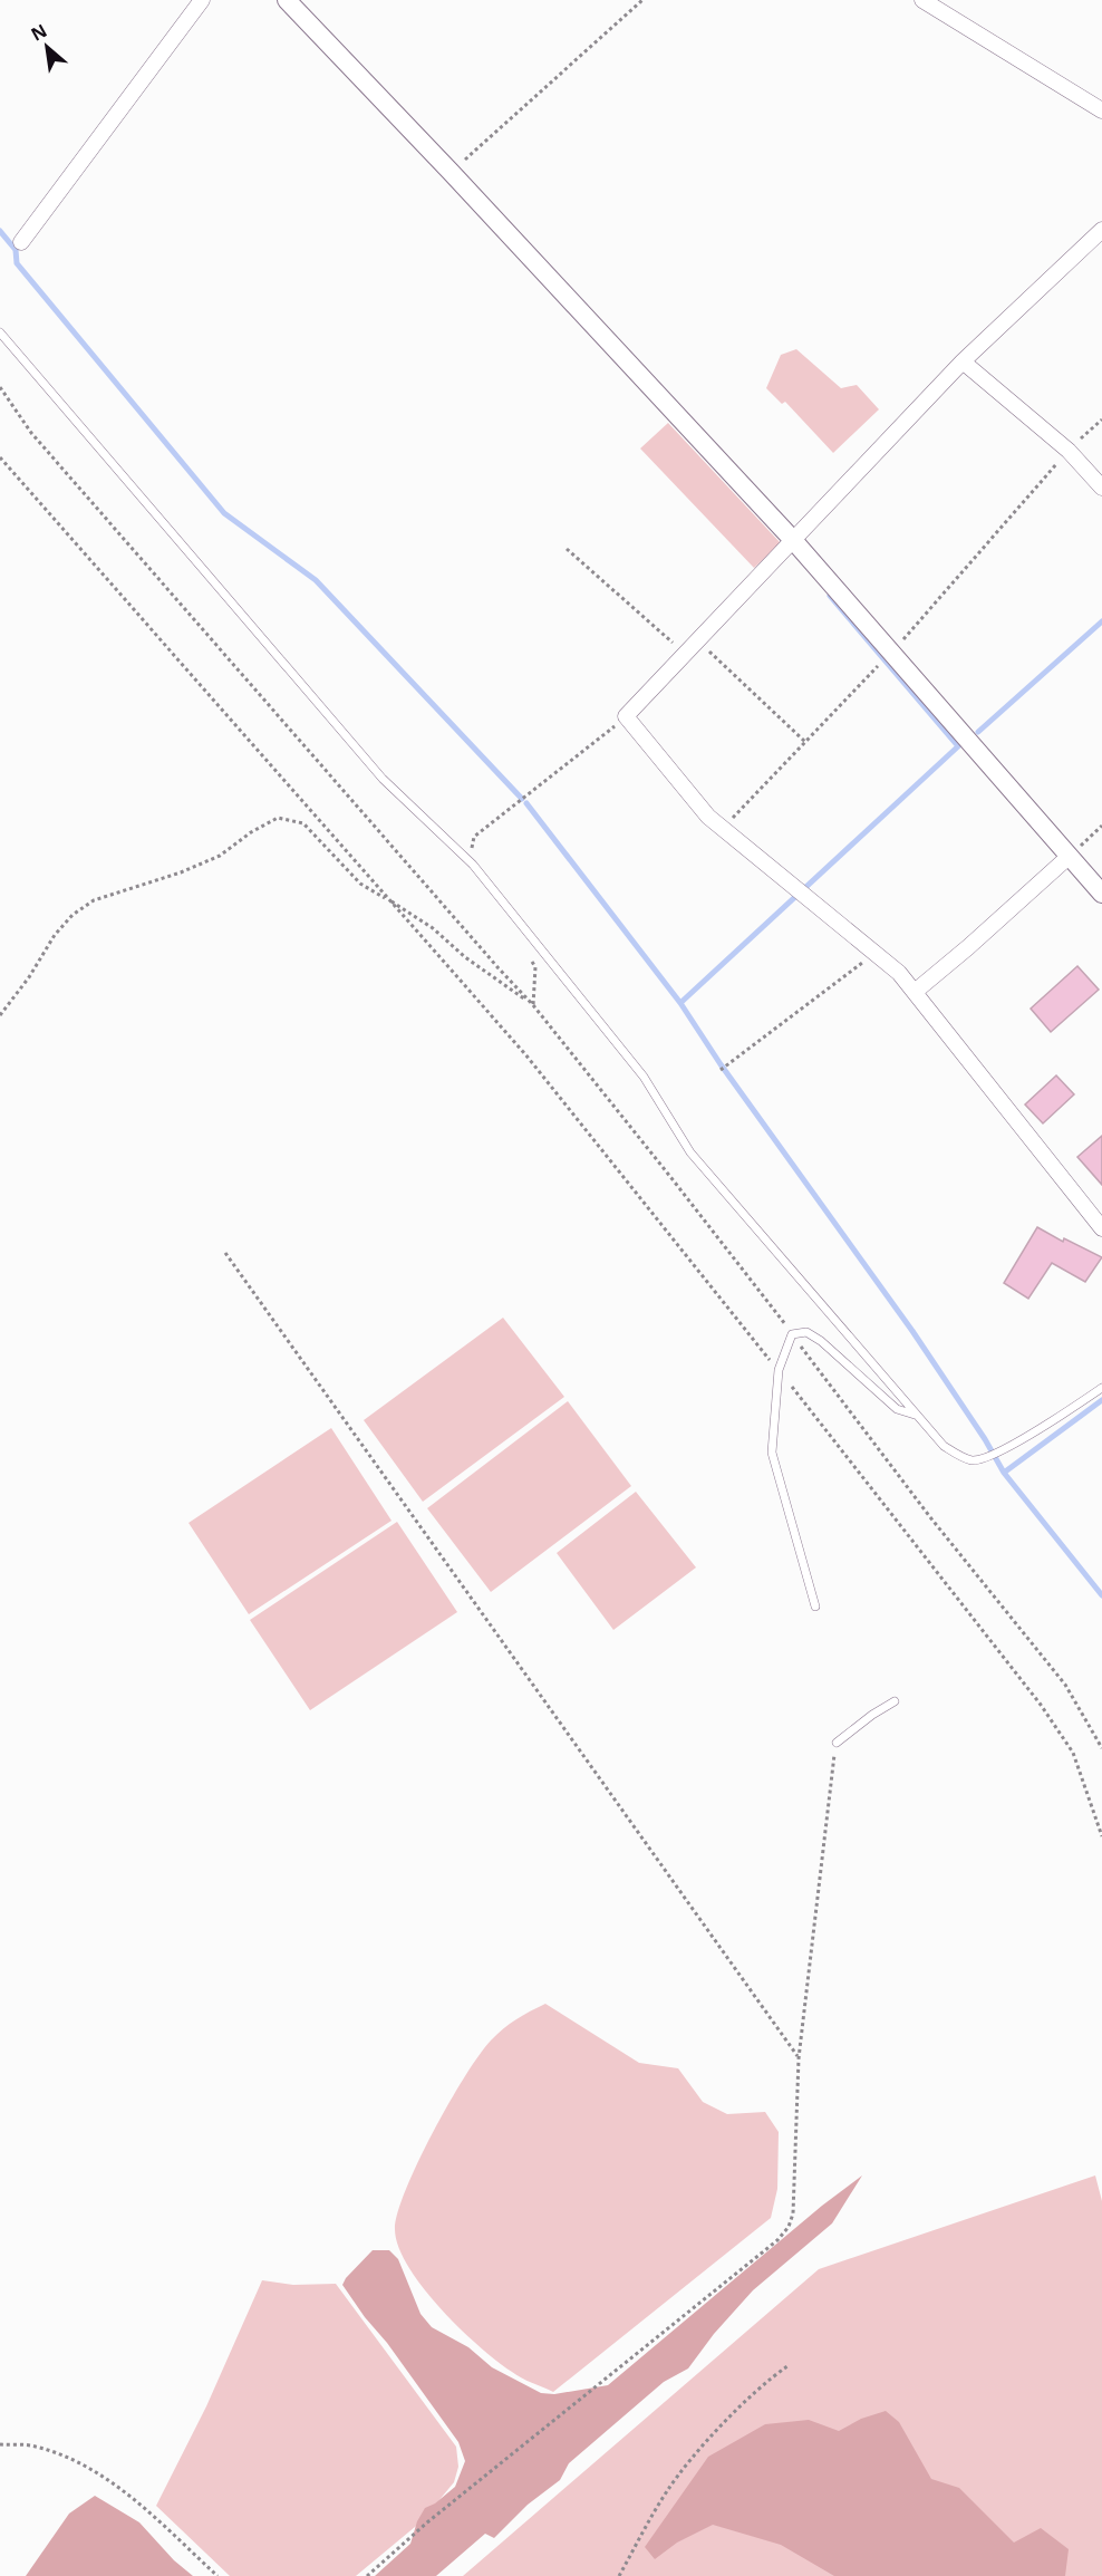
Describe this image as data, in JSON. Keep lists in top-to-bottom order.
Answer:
{
  "north": "top left"
}
